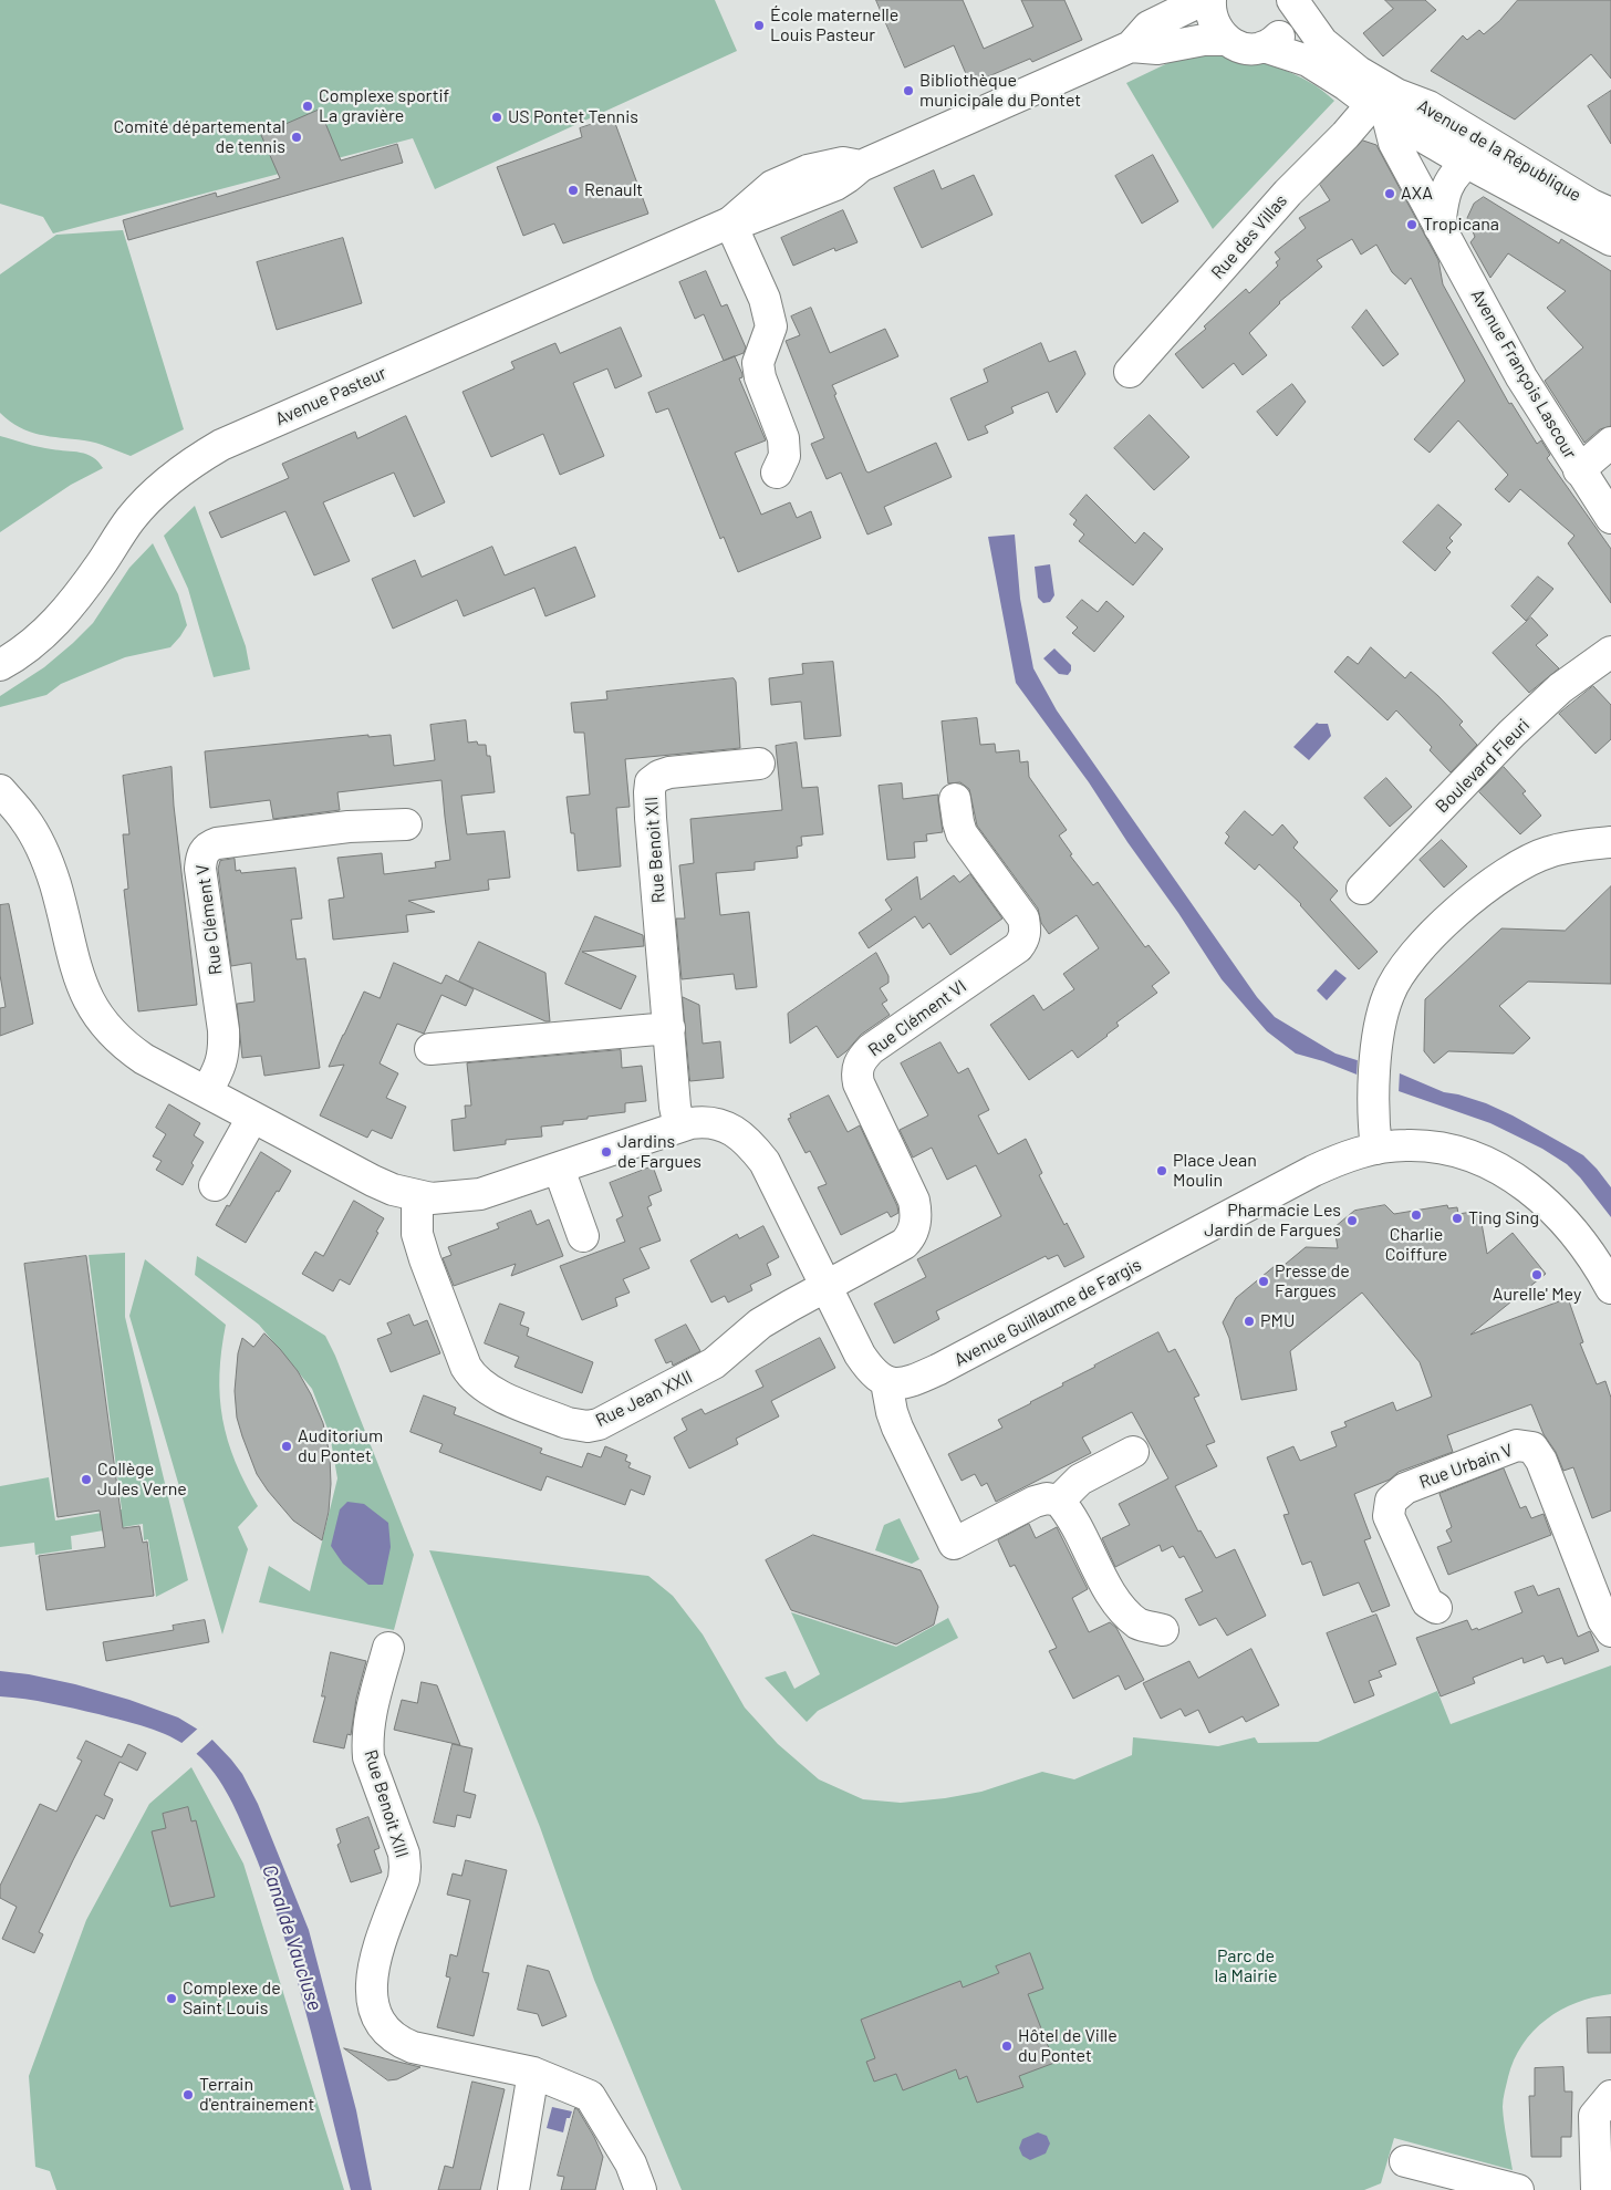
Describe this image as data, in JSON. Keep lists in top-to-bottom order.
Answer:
{
  "streets": {
    "street": [
      "Avenue de la République",
      "Rue des Villas",
      "Avenue François Lascour",
      "Avenue Pasteur",
      "Boulevard Fleuri",
      "Rue Benoit XII",
      "Rue Clément V",
      "Rue Clément VI",
      "Avenue Guillaume de Fargis",
      "Rue Jean XXII",
      "Rue Urbain V",
      "Rue Benoit XIII"
    ]
  },
  "crossings": [
    ["Avenue de la République", "Rue des Villas"],
    ["Avenue de la République", "Avenue François Lascour"],
    ["Avenue de la République", "Avenue Pasteur"],
    ["Rue des Villas", "Avenue François Lascour"],
    ["Rue Clément VI", "Rue Jean XXII"]
  ],
  "water": ["Canal de Vaucluse"],
  "parks": ["Parc de la Mairie"],
  "places": [
    "École maternelle Louis Pasteur",
    "Bibliothèque municipale du Pontet",
    "Complexe sportif La gravière",
    "US Pontet Tennis",
    "Comité départemental de tennis",
    "Renault",
    "AXA",
    "Tropicana",
    "Jardins de Fargues",
    "Place Jean Moulin",
    "Charlie Coiffure",
    "Ting Sing",
    "Pharmacie Les Jardin de Fargues",
    "Aurelle' Mey",
    "Presse de Fargues",
    "PMU",
    "Auditorium du Pontet",
    "Collège Jules Verne",
    "Complexe de Saint Louis",
    "Hôtel de Ville du Pontet",
    "Terrain d'entrainement"
  ]
}
